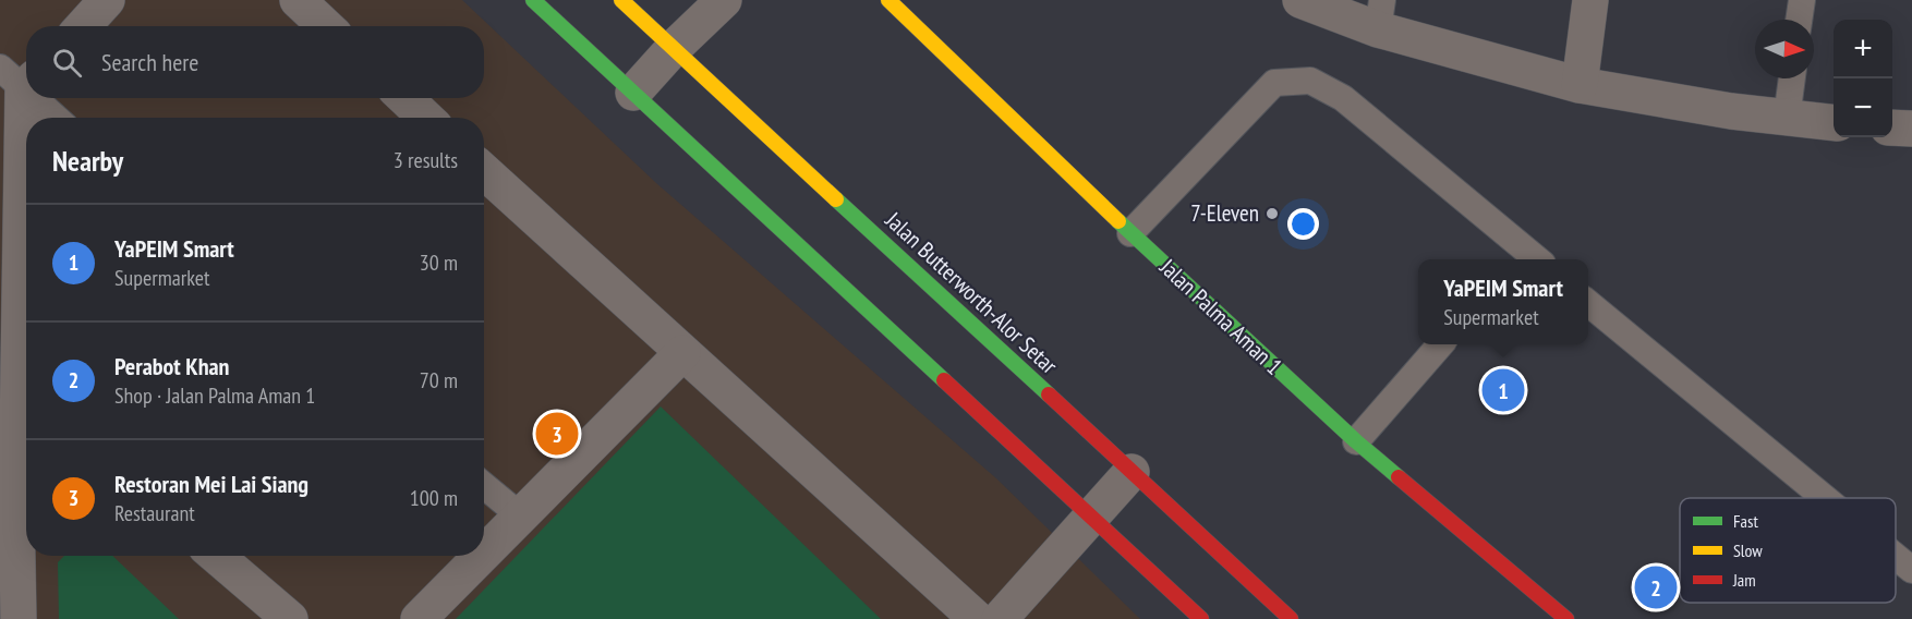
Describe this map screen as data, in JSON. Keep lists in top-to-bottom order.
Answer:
{
  "streets": {
    "main road": ["Jalan Butterworth-Alor Setar", "Jalan Palma Aman 1"]
  },
  "places": ["7-Eleven"],
  "legend": ["Fast", "Slow", "Jam"],
  "north": "right",
  "page": {
    "map_buttons": ["+", "−"],
    "search": "Search here",
    "heading": ["Nearby", "3 results"],
    "list": [
      {
        "mark": "1",
        "name": "YaPEIM Smart",
        "note": "Supermarket",
        "value": "30 m"
      },
      {
        "mark": "2",
        "name": "Perabot Khan",
        "note": "Shop · Jalan Palma Aman 1",
        "value": "70 m"
      },
      {
        "mark": "3",
        "name": "Restoran Mei Lai Siang",
        "note": "Restaurant",
        "value": "100 m"
      }
    ],
    "popup": ["YaPEIM Smart", "Supermarket"],
    "pins": ["1", "3", "2"]
  }
}
